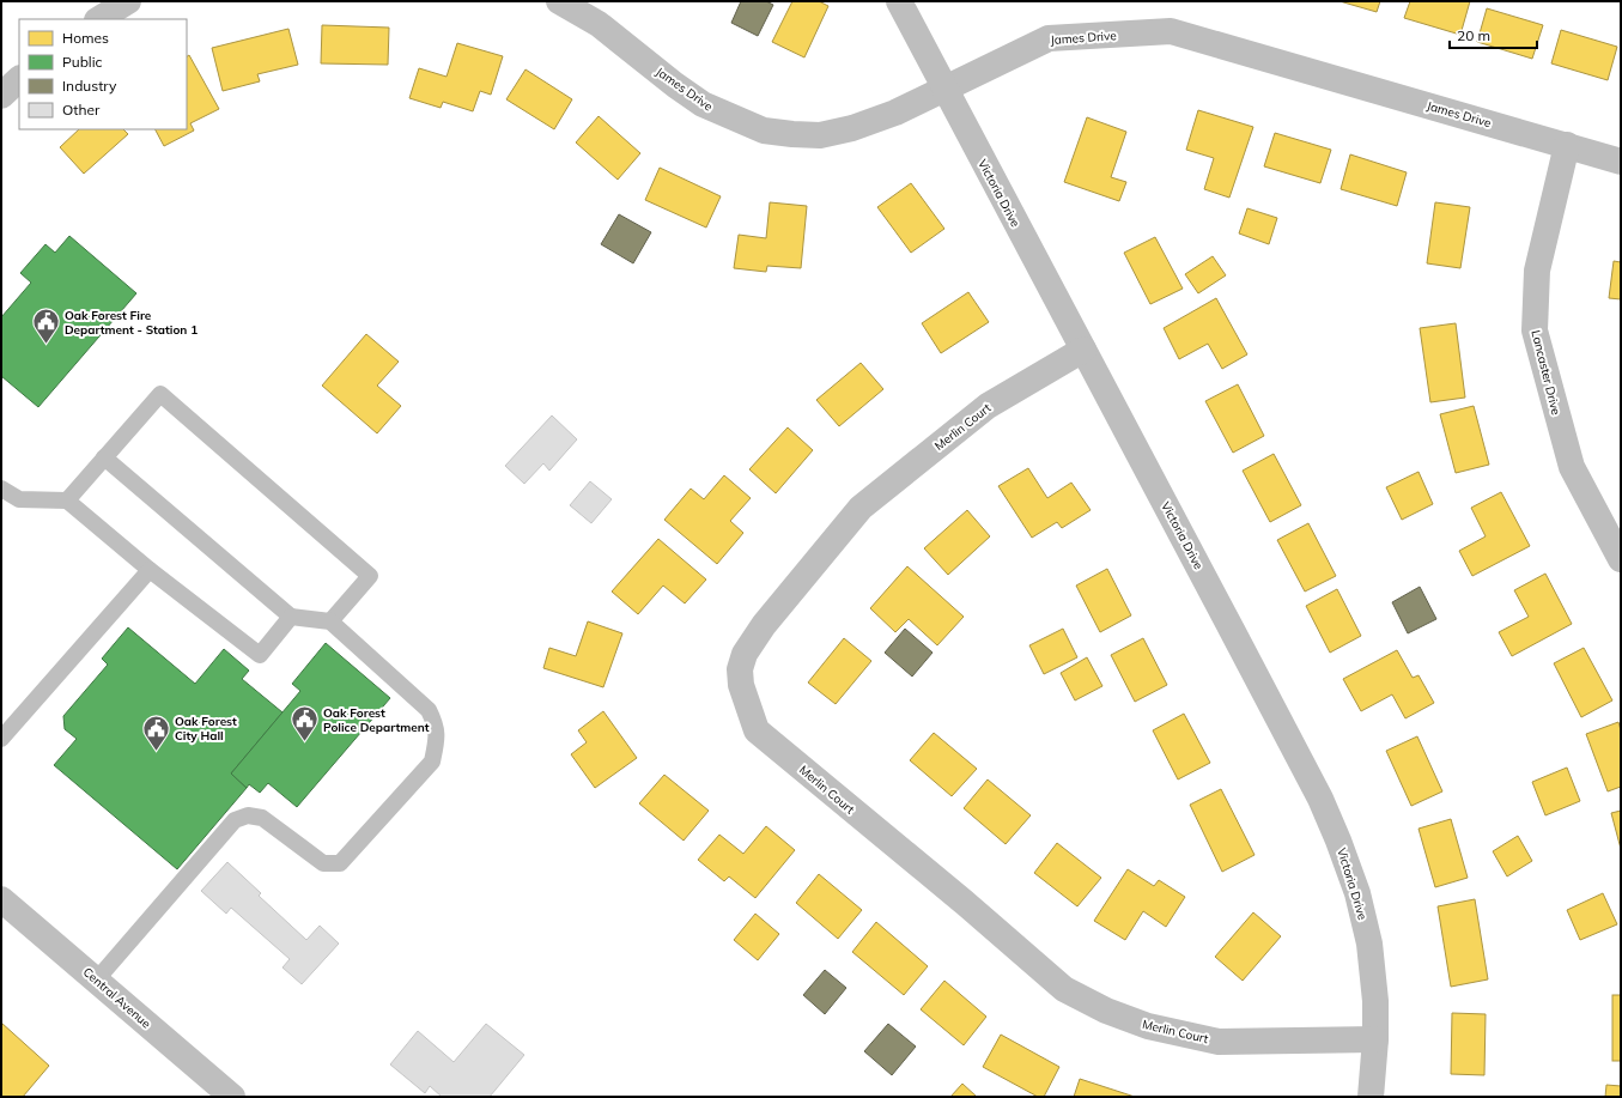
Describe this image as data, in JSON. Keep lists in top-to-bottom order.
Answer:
{
  "streets": {
    "street": [
      "James Drive",
      "Victoria Drive",
      "Lancaster Drive",
      "Merlin Court",
      "Central Avenue"
    ]
  },
  "crossings": [
    ["James Drive", "Victoria Drive"],
    ["James Drive", "Lancaster Drive"],
    ["Victoria Drive", "Merlin Court"]
  ],
  "places": {
    "public building": ["Oak Forest Fire Department - Station 1", "Oak Forest Police Department", "Oak Forest City Hall"]
  },
  "legend": [
    "Homes",
    "Public",
    "Industry",
    "Other"
  ],
  "scale_bar": "20 m"
}
